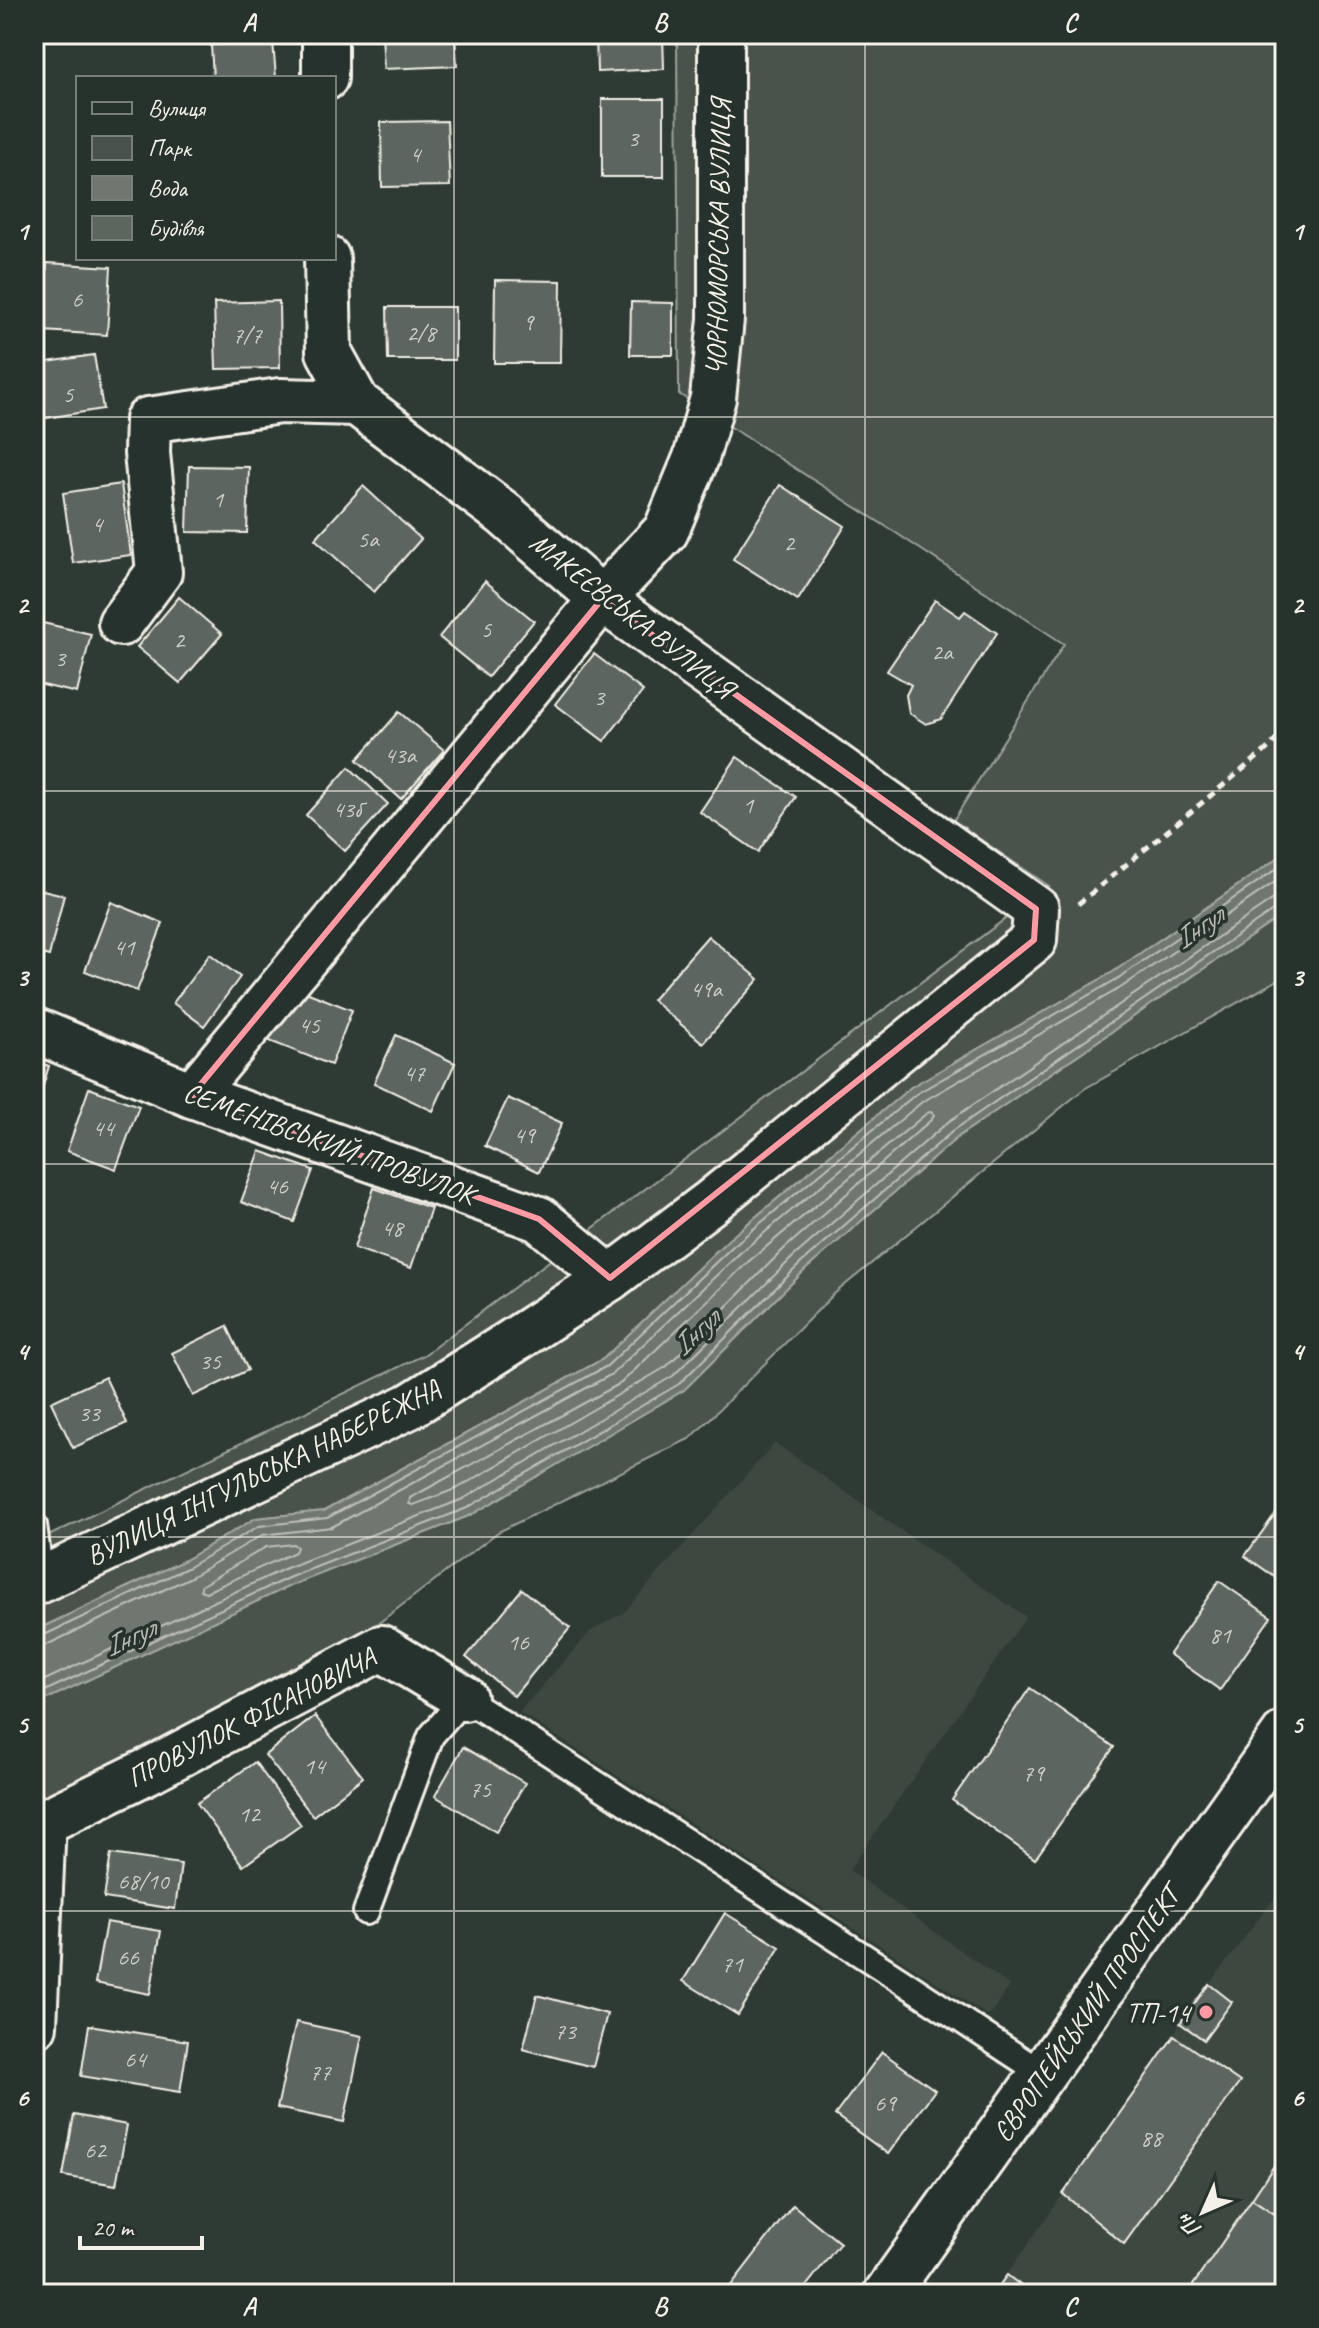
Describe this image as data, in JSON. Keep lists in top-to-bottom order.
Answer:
{
  "streets": {
    "street": [
      "ЧОРНОМОРСЬКА ВУЛИЦЯ",
      "МАКЕЄВСЬКА ВУЛИЦЯ",
      "СЕМЕНІВСЬКИЙ ПРОВУЛОК",
      "ВУЛИЦЯ ІНГУЛЬСЬКА НАБЕРЕЖНА",
      "ПРОВУЛОК ФІСАНОВИЧА",
      "ЄВРОПЕЙСЬКИЙ ПРОСПЕКТ"
    ]
  },
  "crossings": [
    ["ЧОРНОМОРСЬКА ВУЛИЦЯ", "МАКЕЄВСЬКА ВУЛИЦЯ"],
    ["ЧОРНОМОРСЬКА ВУЛИЦЯ", "СЕМЕНІВСЬКИЙ ПРОВУЛОК"],
    ["МАКЕЄВСЬКА ВУЛИЦЯ", "ВУЛИЦЯ ІНГУЛЬСЬКА НАБЕРЕЖНА"],
    ["СЕМЕНІВСЬКИЙ ПРОВУЛОК", "ВУЛИЦЯ ІНГУЛЬСЬКА НАБЕРЕЖНА"]
  ],
  "water": ["Інгул"],
  "places": ["ТП-14"],
  "house_numbers": [
    "3",
    "4",
    "6",
    "9",
    "2/8",
    "7/7",
    "5",
    "1",
    "4",
    "5а",
    "2",
    "5",
    "2",
    "2а",
    "3",
    "3",
    "43а",
    "1",
    "43б",
    "41",
    "49а",
    "45",
    "47",
    "44",
    "49",
    "46",
    "48",
    "35",
    "33",
    "81",
    "16",
    "14",
    "79",
    "75",
    "12",
    "68/10",
    "66",
    "71",
    "73",
    "64",
    "77",
    "69",
    "88",
    "62"
  ],
  "legend": [
    "Вулиця",
    "Парк",
    "Вода",
    "Будівля"
  ],
  "scale_bar": "20 m",
  "north": "bottom left",
  "grid": {
    "columns": ["A", "B", "C"],
    "rows": [
      "1",
      "2",
      "3",
      "4",
      "5",
      "6"
    ]
  }
}
